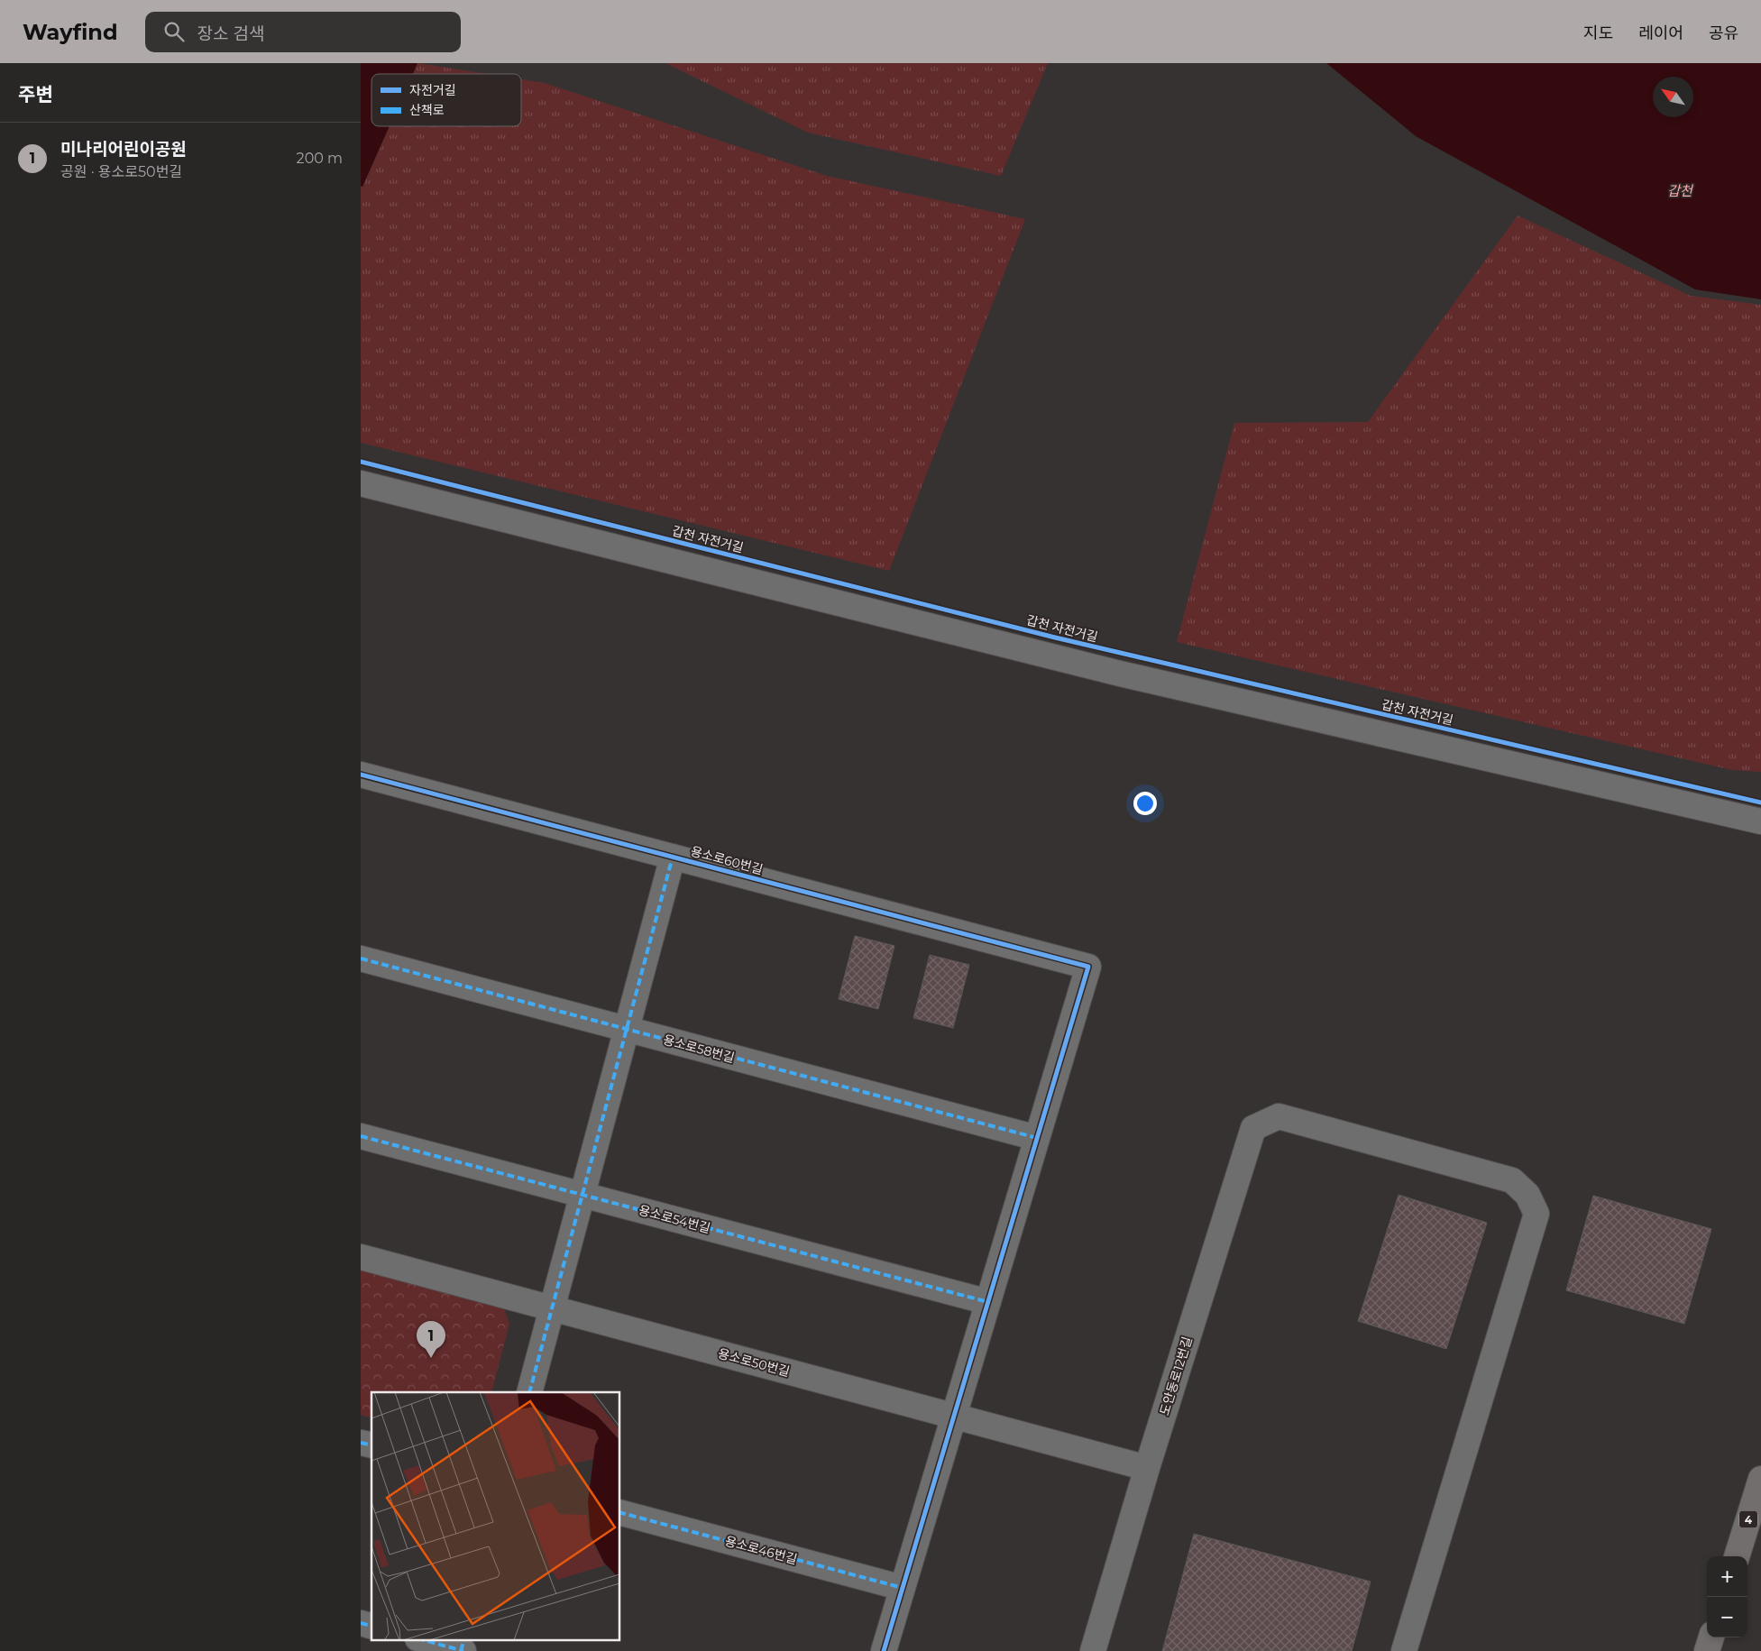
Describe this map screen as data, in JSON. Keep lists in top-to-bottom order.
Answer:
{
  "streets": {
    "main road": ["4"],
    "street": [
      "용소로60번길",
      "용소로58번길",
      "용소로54번길",
      "용소로50번길",
      "도안동로12번길",
      "용소로46번길"
    ],
    "cycle path": ["갑천 자전거길"]
  },
  "crossings": [
    ["용소로60번길", "용소로58번길"],
    ["용소로50번길", "도안동로12번길"]
  ],
  "water": ["갑천"],
  "legend": ["자전거길", "산책로"],
  "north": "top left",
  "page": {
    "header": "Wayfind",
    "search": "장소 검색",
    "nav": ["지도", "레이어", "공유"],
    "heading": "주변",
    "list": [
      {
        "mark": "1",
        "name": "미나리어린이공원",
        "note": "공원 · 용소로50번길",
        "value": "200 m"
      }
    ],
    "pins": "1",
    "map_buttons": ["+", "−"]
  }
}
